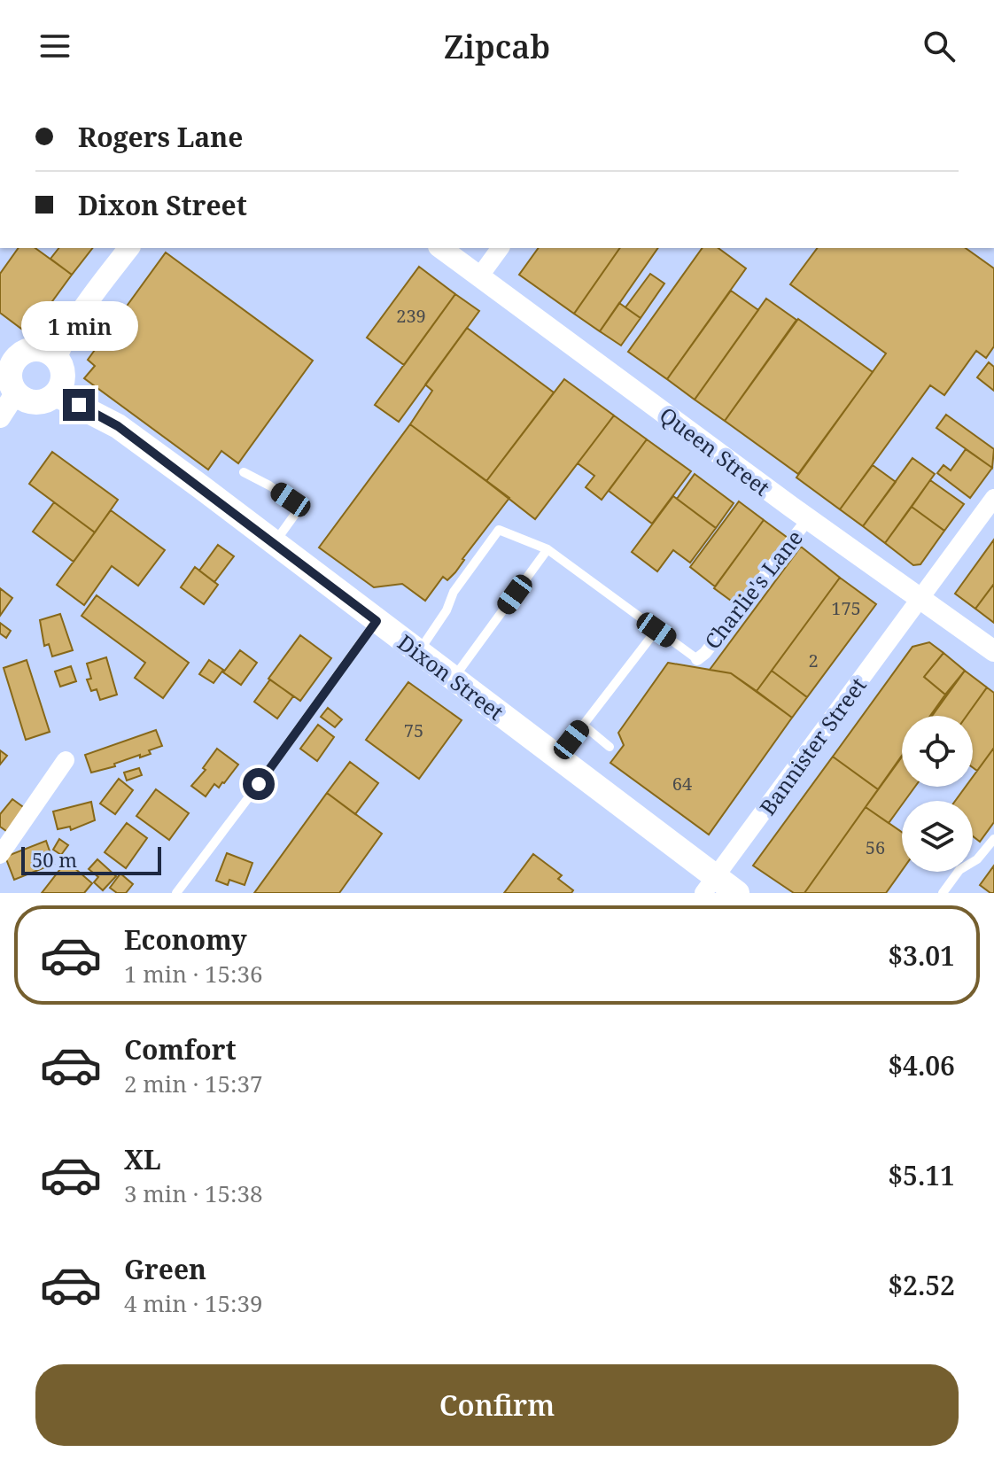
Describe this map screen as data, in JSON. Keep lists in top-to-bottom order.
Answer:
{
  "streets": {
    "main road": ["Dixon Street"],
    "street": ["Queen Street", "Charlie's Lane", "Bannister Street"]
  },
  "crossings": [
    ["Queen Street", "Charlie's Lane"],
    ["Queen Street", "Bannister Street"],
    ["Dixon Street", "Bannister Street"]
  ],
  "house_numbers": [
    "239",
    "175",
    "2",
    "75",
    "64",
    "56"
  ],
  "scale_bar": "50 m",
  "page": {
    "header": "Zipcab",
    "banner": ["Rogers Lane", "Dixon Street"],
    "bubble": "1 min",
    "scale": "50 m",
    "list": [
      {
        "name": "Economy",
        "note": "1 min · 15:36",
        "value": "$3.01"
      },
      {
        "name": "Comfort",
        "note": "2 min · 15:37",
        "value": "$4.06"
      },
      {
        "name": "XL",
        "note": "3 min · 15:38",
        "value": "$5.11"
      },
      {
        "name": "Green",
        "note": "4 min · 15:39",
        "value": "$2.52"
      }
    ],
    "buttons": "Confirm"
  }
}
